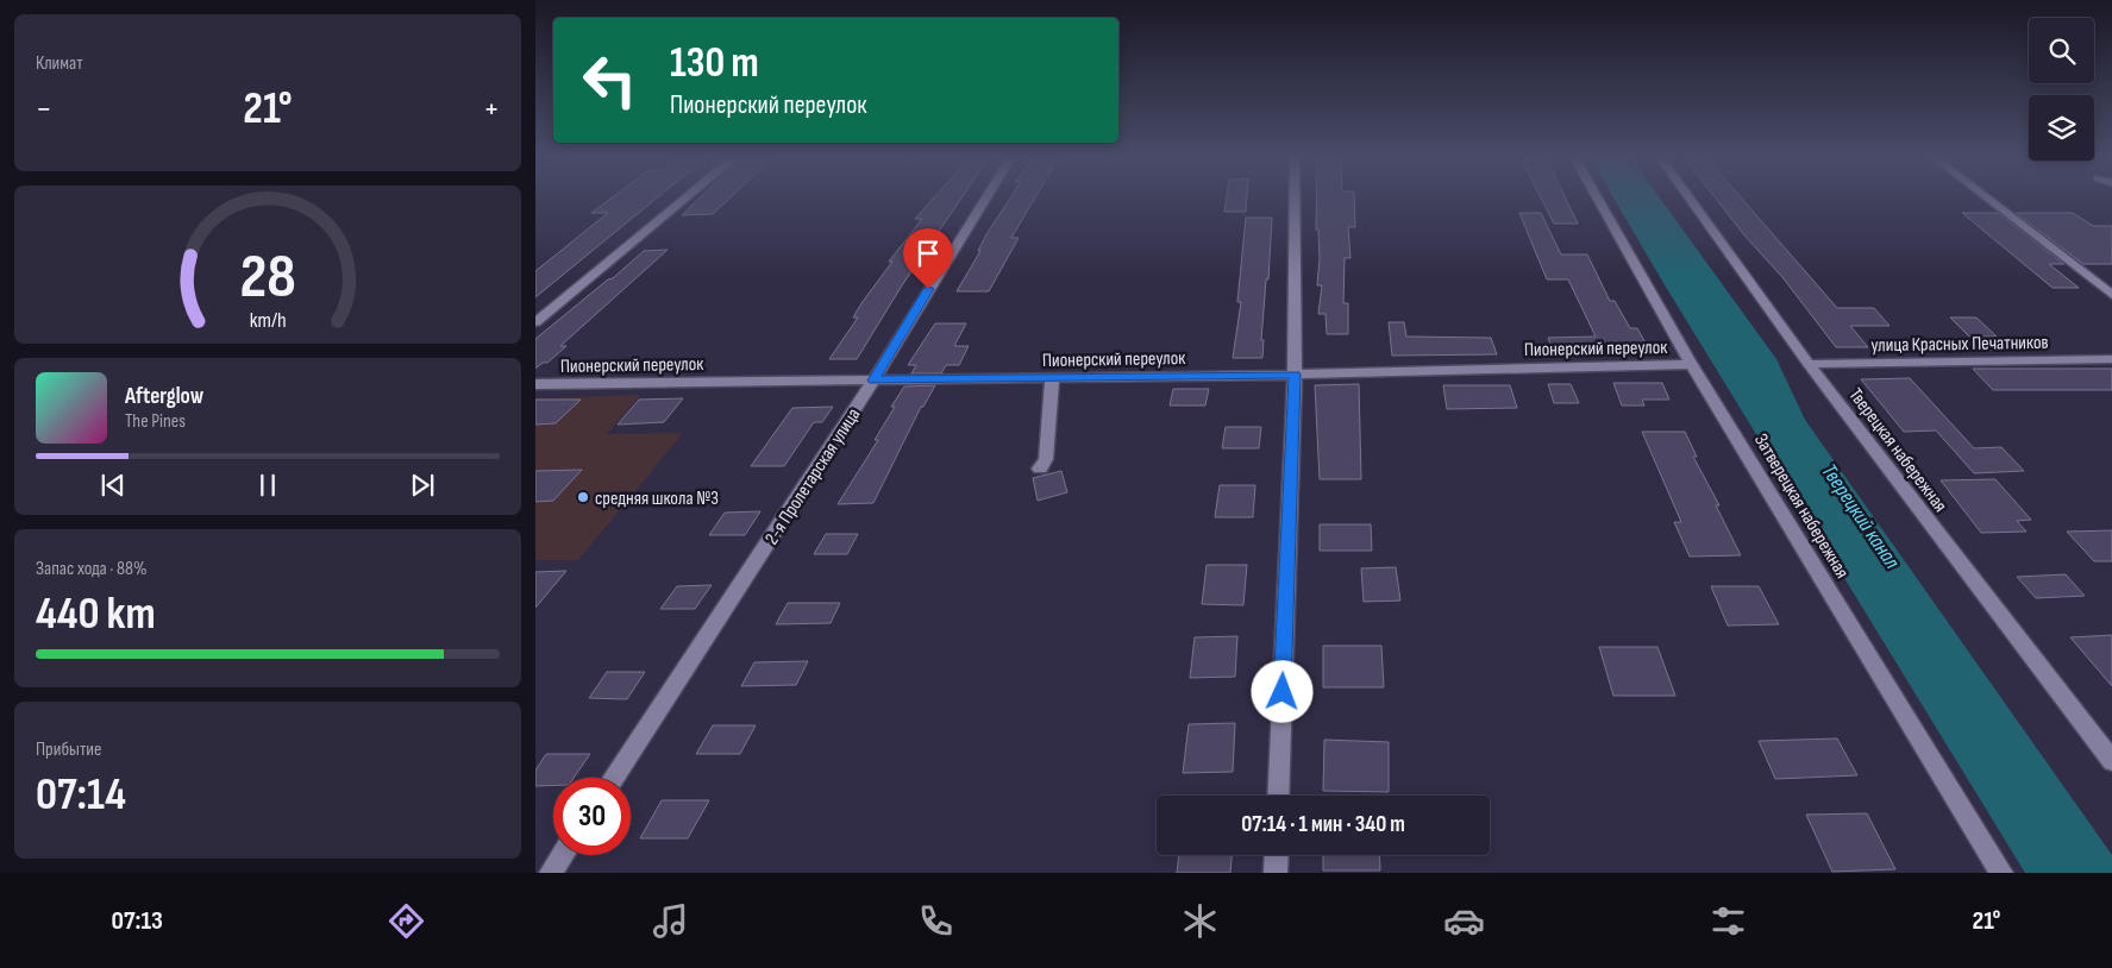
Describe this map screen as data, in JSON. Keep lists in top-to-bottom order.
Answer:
{
  "streets": {
    "street": [
      "улица Красных Печатников",
      "Пионерский переулок",
      "Тверецкая набережная",
      "2-я Пролетарская улица",
      "Затверецкая набережная"
    ]
  },
  "crossings": [
    ["улица Красных Печатников", "Тверецкая набережная"],
    ["Пионерский переулок", "2-я Пролетарская улица"],
    ["Пионерский переулок", "Затверецкая набережная"]
  ],
  "water": ["Тверецкий канал"],
  "places": ["средняя школа №3"],
  "page": {
    "tile": [
      "Климат",
      ["Запас хода · 88%", "440 km"],
      ["Прибытие", "07:14"]
    ],
    "turn": ["130 m", "Пионерский переулок"],
    "heat": ["−", "21°", "+"],
    "song": ["Afterglow", "The Pines"],
    "limit": "30",
    "trip": "07:14 · 1 мин · 340 m",
    "tabs": ["07:13", "21°"],
    "gauge": ["28", "km/h"]
  }
}
